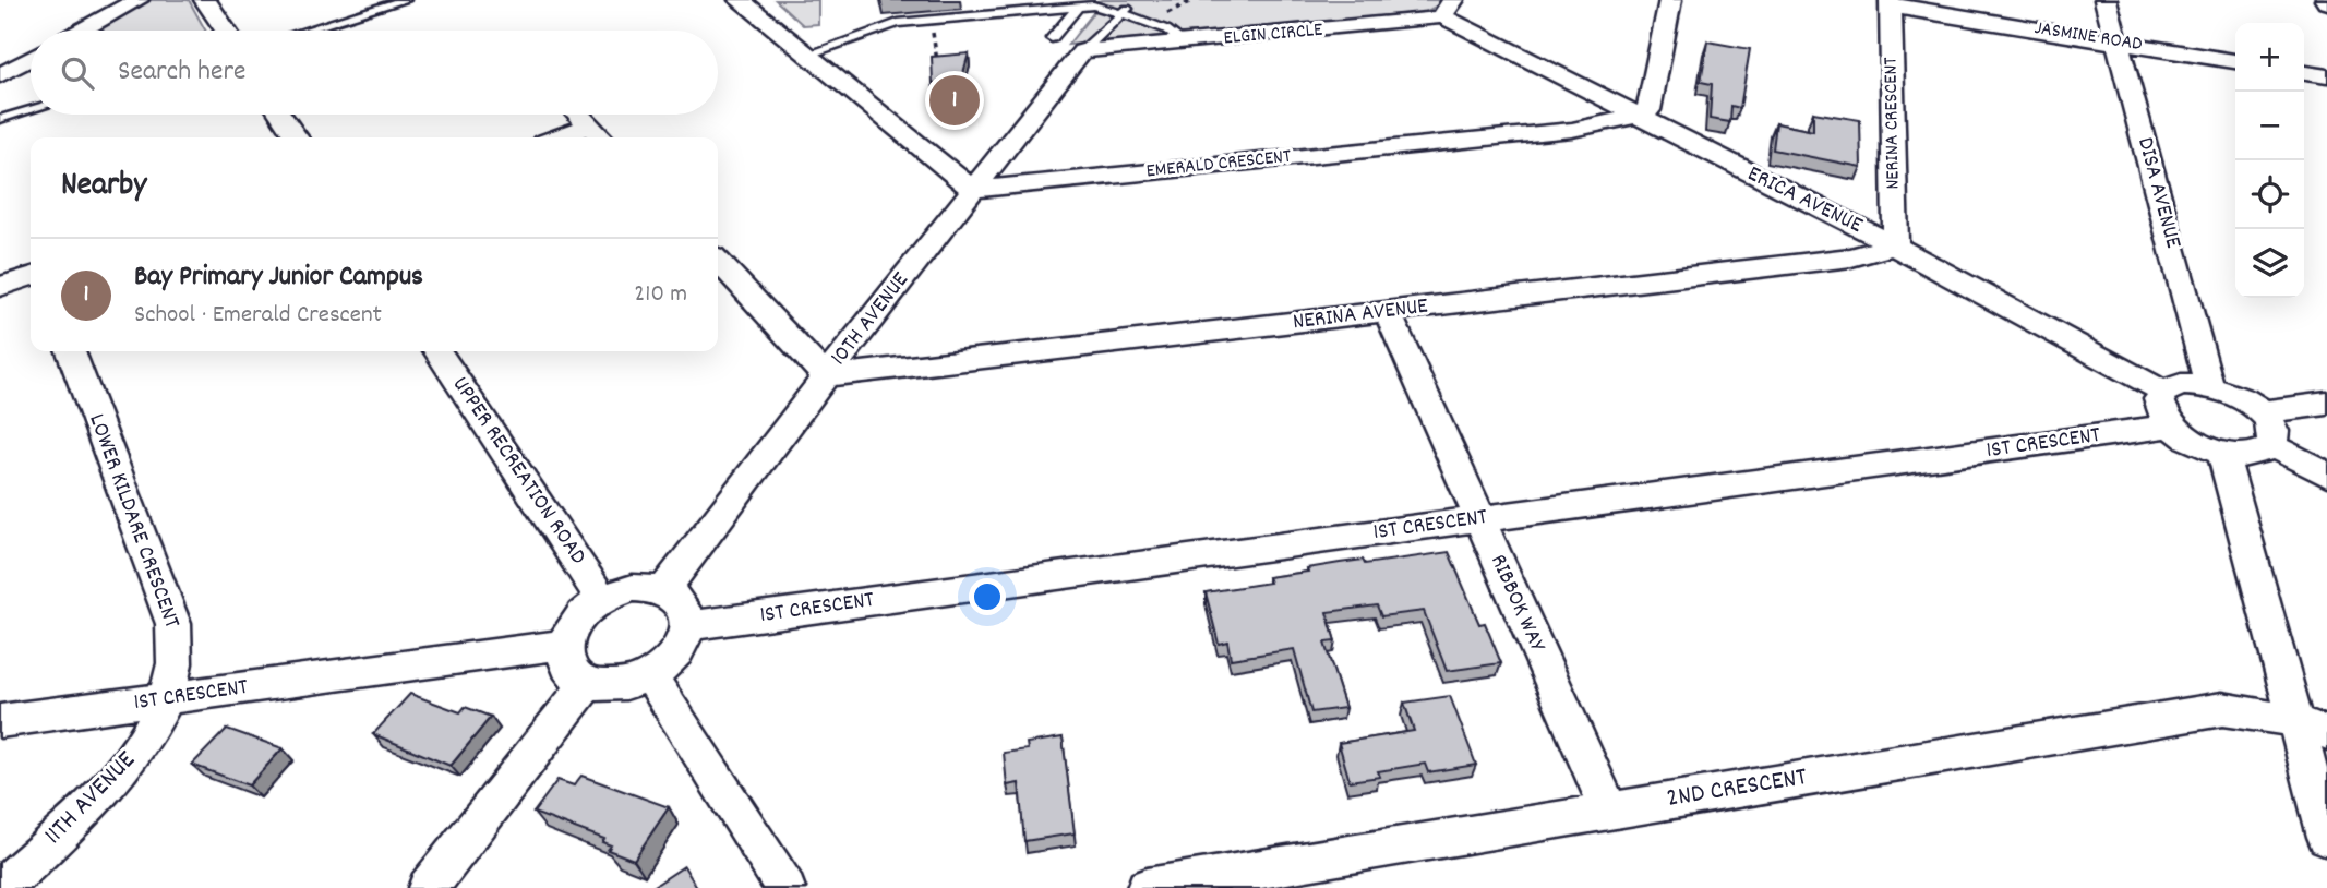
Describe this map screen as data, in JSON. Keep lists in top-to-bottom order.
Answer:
{
  "streets": {
    "street": [
      "ELGIN CIRCLE",
      "JASMINE ROAD",
      "NERINA CRESCENT",
      "EMERALD CRESCENT",
      "DISA AVENUE",
      "ERICA AVENUE",
      "NERINA AVENUE",
      "10TH AVENUE",
      "1ST CRESCENT",
      "UPPER RECREATION ROAD",
      "LOWER KILDARE CRESCENT",
      "RIBBOK WAY",
      "2ND CRESCENT",
      "11TH AVENUE"
    ]
  },
  "crossings": [
    ["ELGIN CIRCLE", "ERICA AVENUE"],
    ["ELGIN CIRCLE", "10TH AVENUE"],
    ["JASMINE ROAD", "NERINA CRESCENT"],
    ["JASMINE ROAD", "DISA AVENUE"],
    ["NERINA CRESCENT", "ERICA AVENUE"],
    ["NERINA CRESCENT", "NERINA AVENUE"],
    ["EMERALD CRESCENT", "ERICA AVENUE"],
    ["EMERALD CRESCENT", "10TH AVENUE"],
    ["ERICA AVENUE", "NERINA AVENUE"],
    ["NERINA AVENUE", "10TH AVENUE"],
    ["NERINA AVENUE", "RIBBOK WAY"],
    ["10TH AVENUE", "1ST CRESCENT"],
    ["10TH AVENUE", "UPPER RECREATION ROAD"],
    ["1ST CRESCENT", "UPPER RECREATION ROAD"],
    ["1ST CRESCENT", "LOWER KILDARE CRESCENT"],
    ["1ST CRESCENT", "RIBBOK WAY"],
    ["1ST CRESCENT", "11TH AVENUE"],
    ["LOWER KILDARE CRESCENT", "11TH AVENUE"],
    ["RIBBOK WAY", "2ND CRESCENT"]
  ],
  "page": {
    "map_buttons": ["+", "−"],
    "search": "Search here",
    "pins": "1",
    "heading": "Nearby",
    "list": [
      {
        "mark": "1",
        "name": "Bay Primary Junior Campus",
        "note": "School · Emerald Crescent",
        "value": "210 m"
      }
    ]
  }
}
